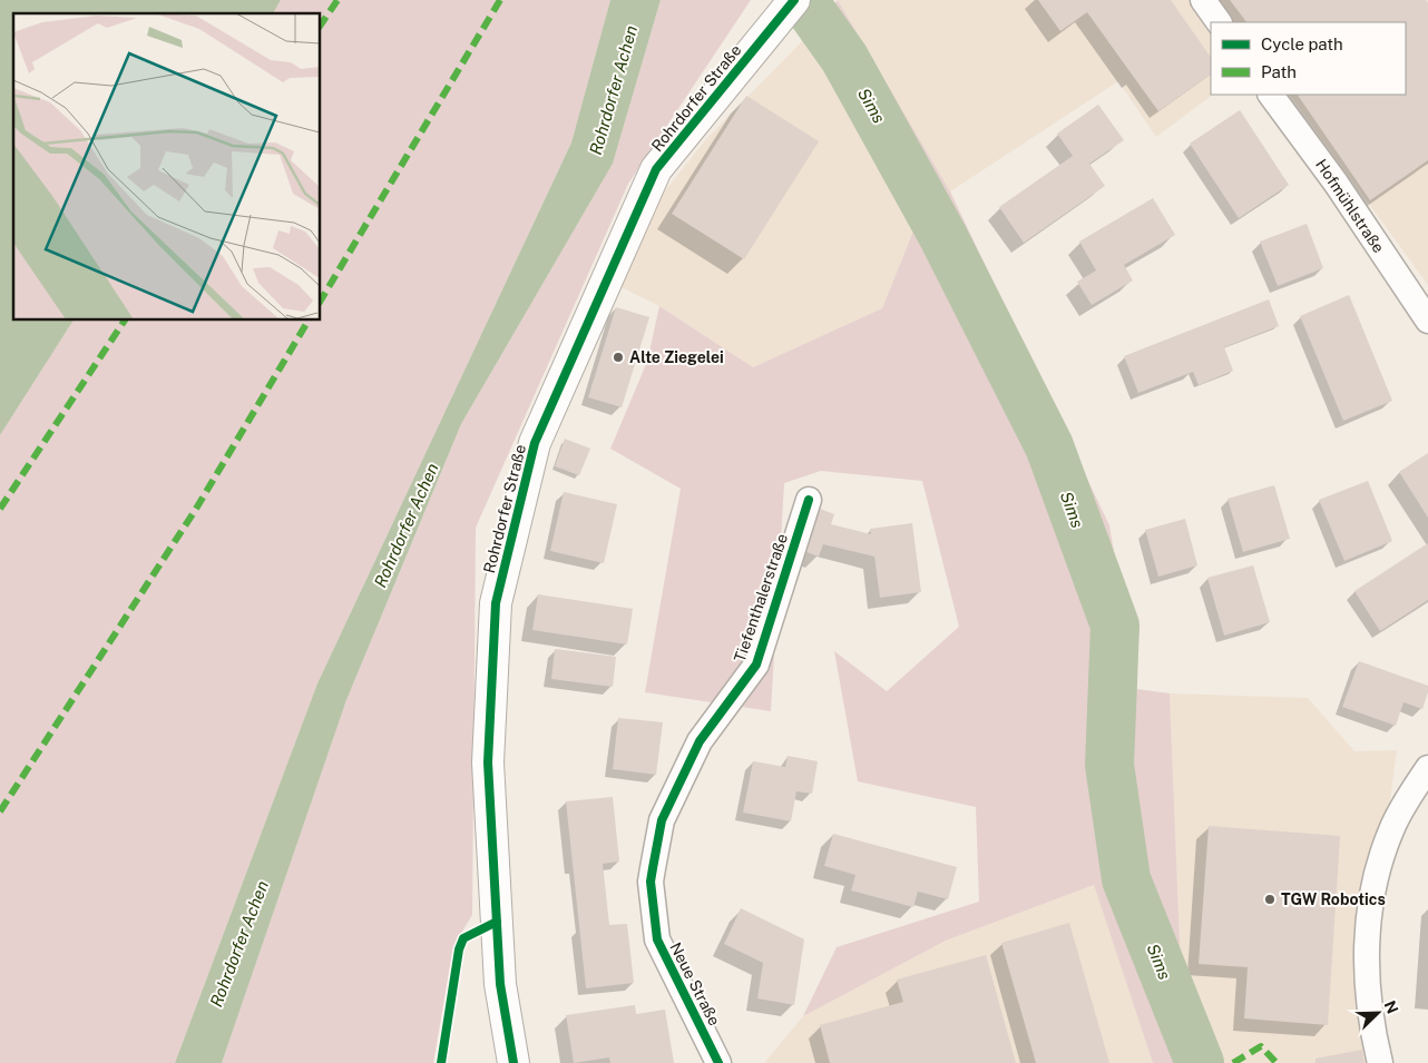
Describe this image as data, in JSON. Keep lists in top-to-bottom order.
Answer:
{
  "streets": {
    "main road": ["Rohrdorfer Straße"],
    "street": ["Hofmühlstraße", "Tiefenthalerstraße", "Neue Straße"]
  },
  "crossings": [
    ["Tiefenthalerstraße", "Neue Straße"]
  ],
  "water": ["Rohrdorfer Achen", "Sims"],
  "places": ["Alte Ziegelei", "TGW Robotics"],
  "legend": ["Cycle path", "Path"],
  "north": "top right"
}
